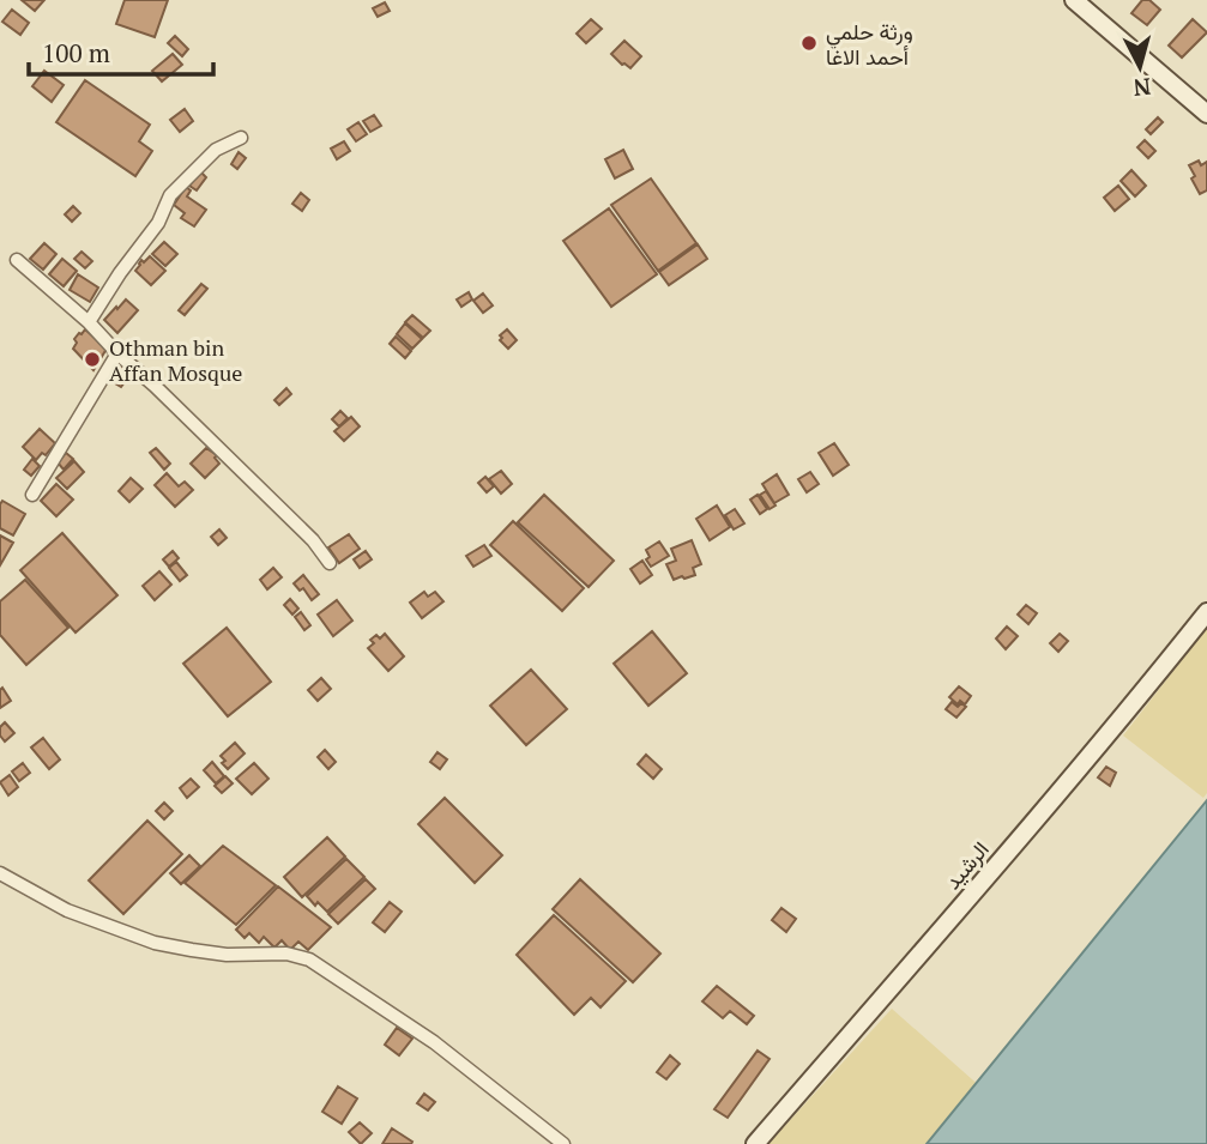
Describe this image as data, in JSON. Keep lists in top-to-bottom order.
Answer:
{
  "streets": {
    "main road": ["الرشيد"]
  },
  "places": ["ورثة حلمي أحمد الاغا", "Othman bin Affan Mosque"],
  "scale_bar": "100 m",
  "north": "bottom"
}
